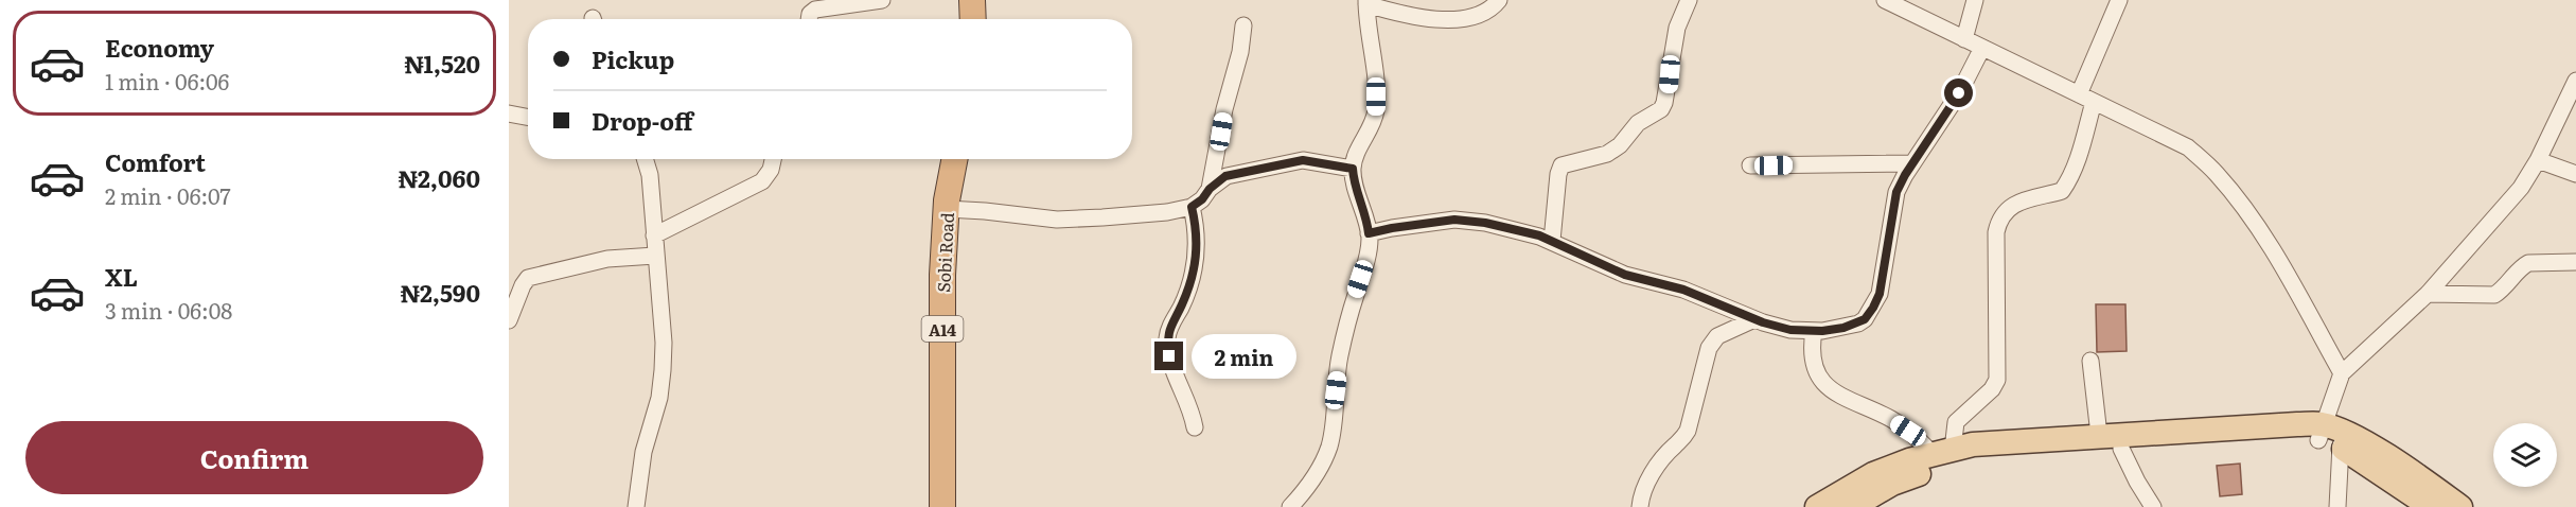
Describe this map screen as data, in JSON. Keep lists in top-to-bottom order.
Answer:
{
  "streets": {
    "highway": ["Sobi Road", "A14"]
  },
  "page": {
    "list": [
      {
        "name": "Economy",
        "note": "1 min · 06:06",
        "value": "₦1,520"
      },
      {
        "name": "Comfort",
        "note": "2 min · 06:07",
        "value": "₦2,060"
      },
      {
        "name": "XL",
        "note": "3 min · 06:08",
        "value": "₦2,590"
      }
    ],
    "banner": ["Pickup", "Drop-off"],
    "bubble": "2 min",
    "buttons": "Confirm"
  }
}
